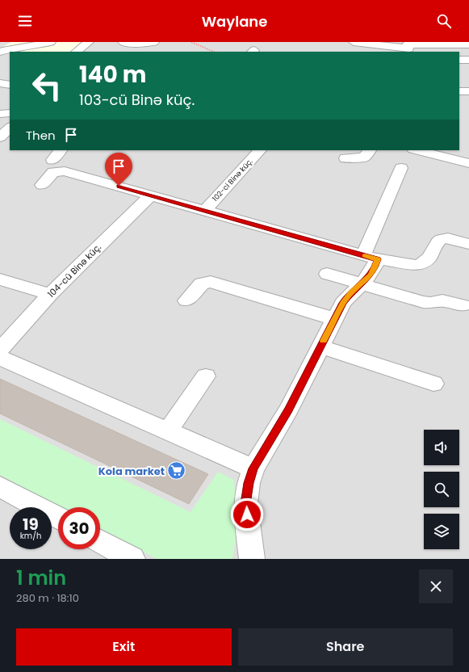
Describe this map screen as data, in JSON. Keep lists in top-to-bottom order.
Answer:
{
  "streets": {
    "street": ["102-ci Binə küç.", "104-cü Binə küç."]
  },
  "places": {
    "supermarket": ["Kola market"]
  },
  "page": {
    "header": "Waylane",
    "turn": ["140 m", "103-cü Binə küç."],
    "then": "Then",
    "speed": "19 km/h",
    "limit": "30",
    "heading": ["1 min", "280 m · 18:10"],
    "buttons": ["Exit", "Share"]
  }
}
